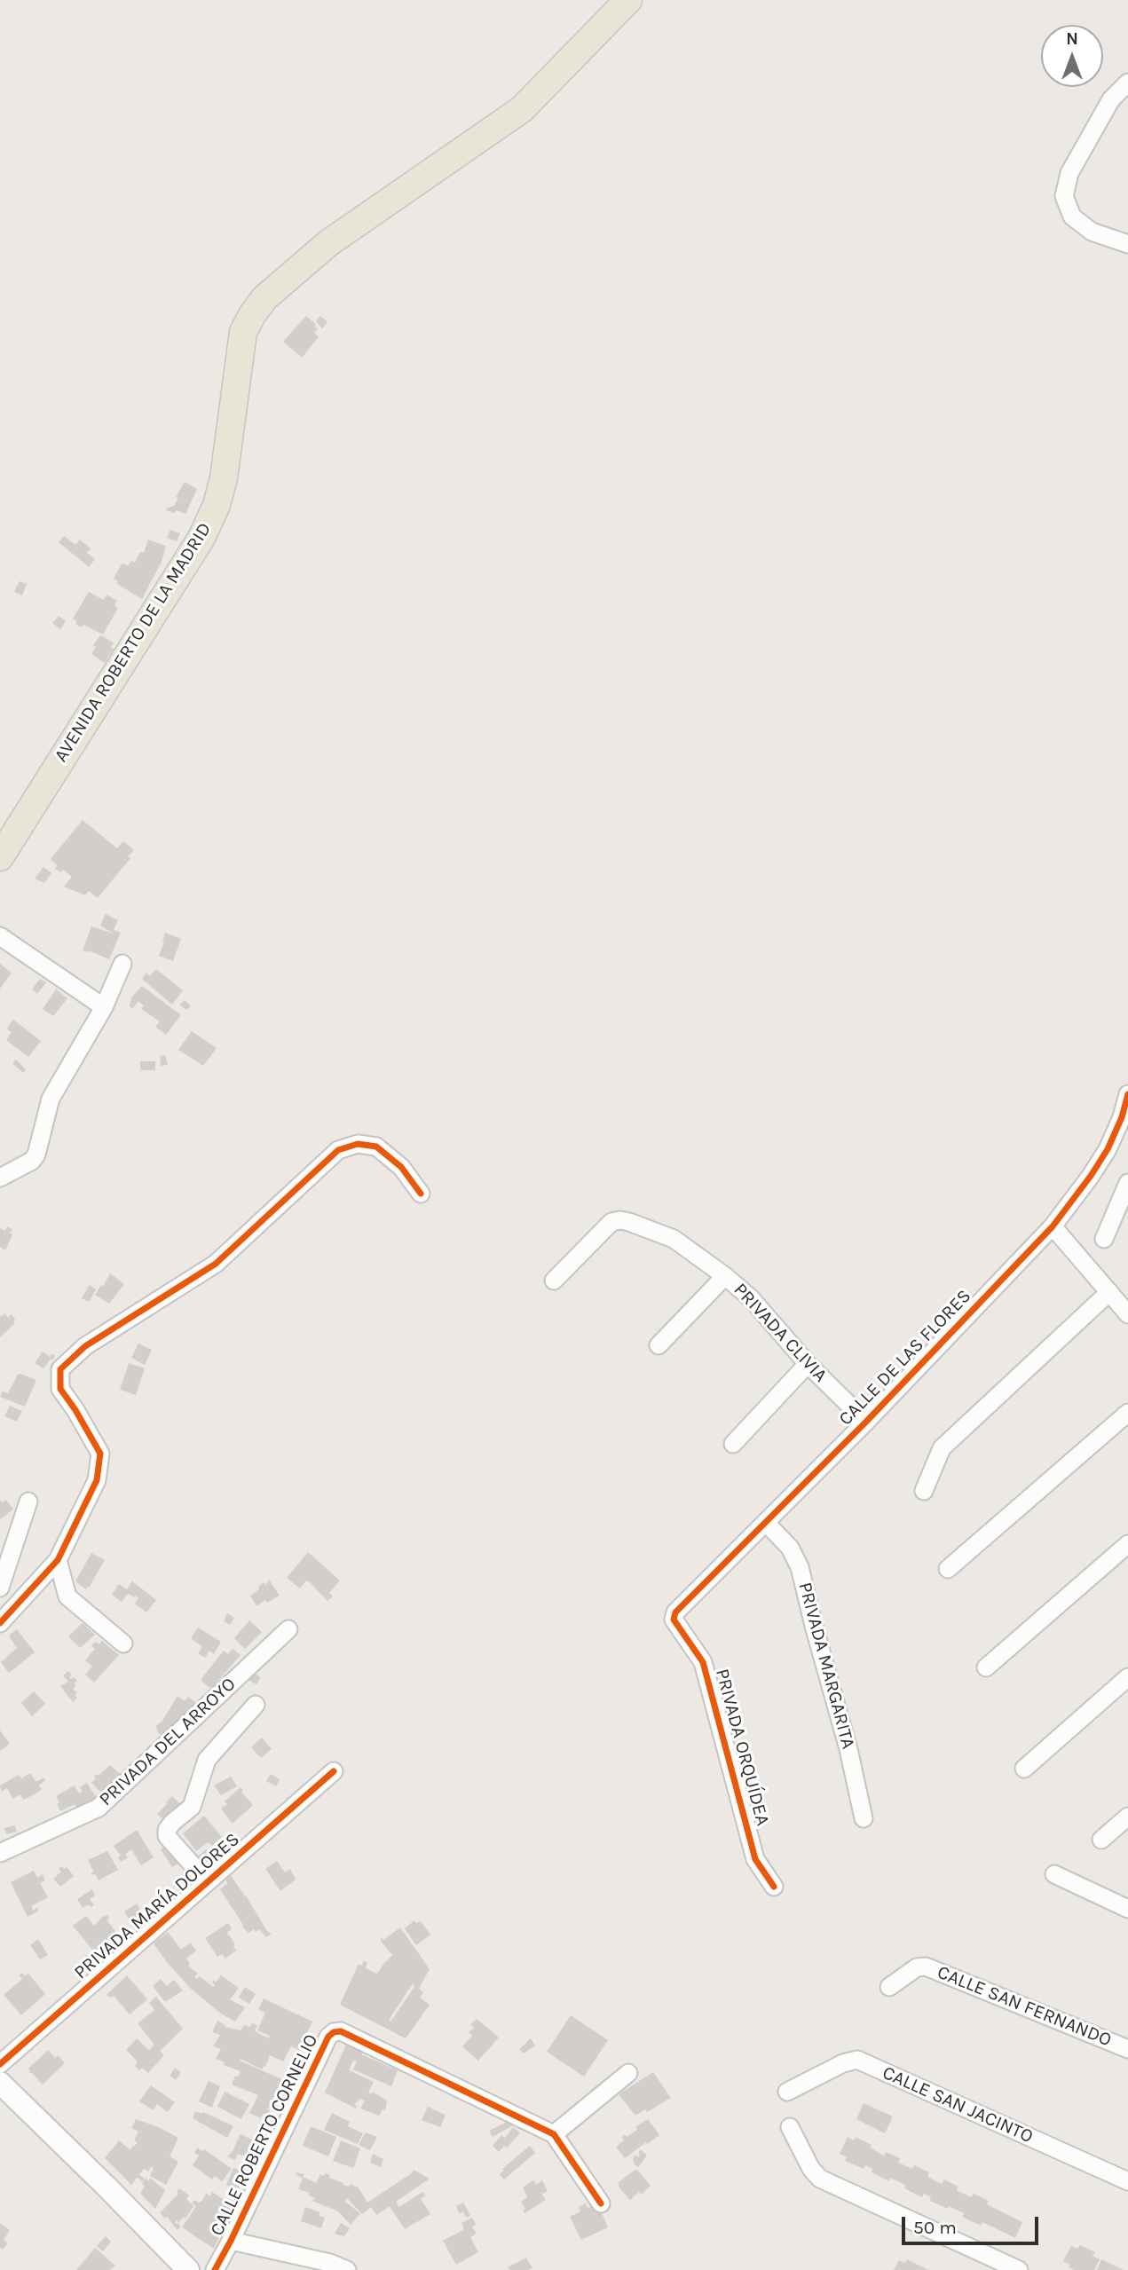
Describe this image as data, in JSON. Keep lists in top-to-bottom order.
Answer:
{
  "streets": {
    "main road": ["AVENIDA ROBERTO DE LA MADRID"],
    "street": [
      "PRIVADA CLIVIA",
      "CALLE DE LAS FLORES",
      "PRIVADA MARGARITA",
      "PRIVADA DEL ARROYO",
      "PRIVADA ORQUÍDEA",
      "PRIVADA MARÍA DOLORES",
      "CALLE SAN FERNANDO",
      "CALLE SAN JACINTO",
      "CALLE ROBERTO CORNELIO"
    ]
  },
  "crossings": [
    ["PRIVADA CLIVIA", "CALLE DE LAS FLORES"],
    ["CALLE DE LAS FLORES", "PRIVADA MARGARITA"],
    ["CALLE DE LAS FLORES", "PRIVADA ORQUÍDEA"]
  ],
  "scale_bar": "50 m",
  "north": "top"
}
